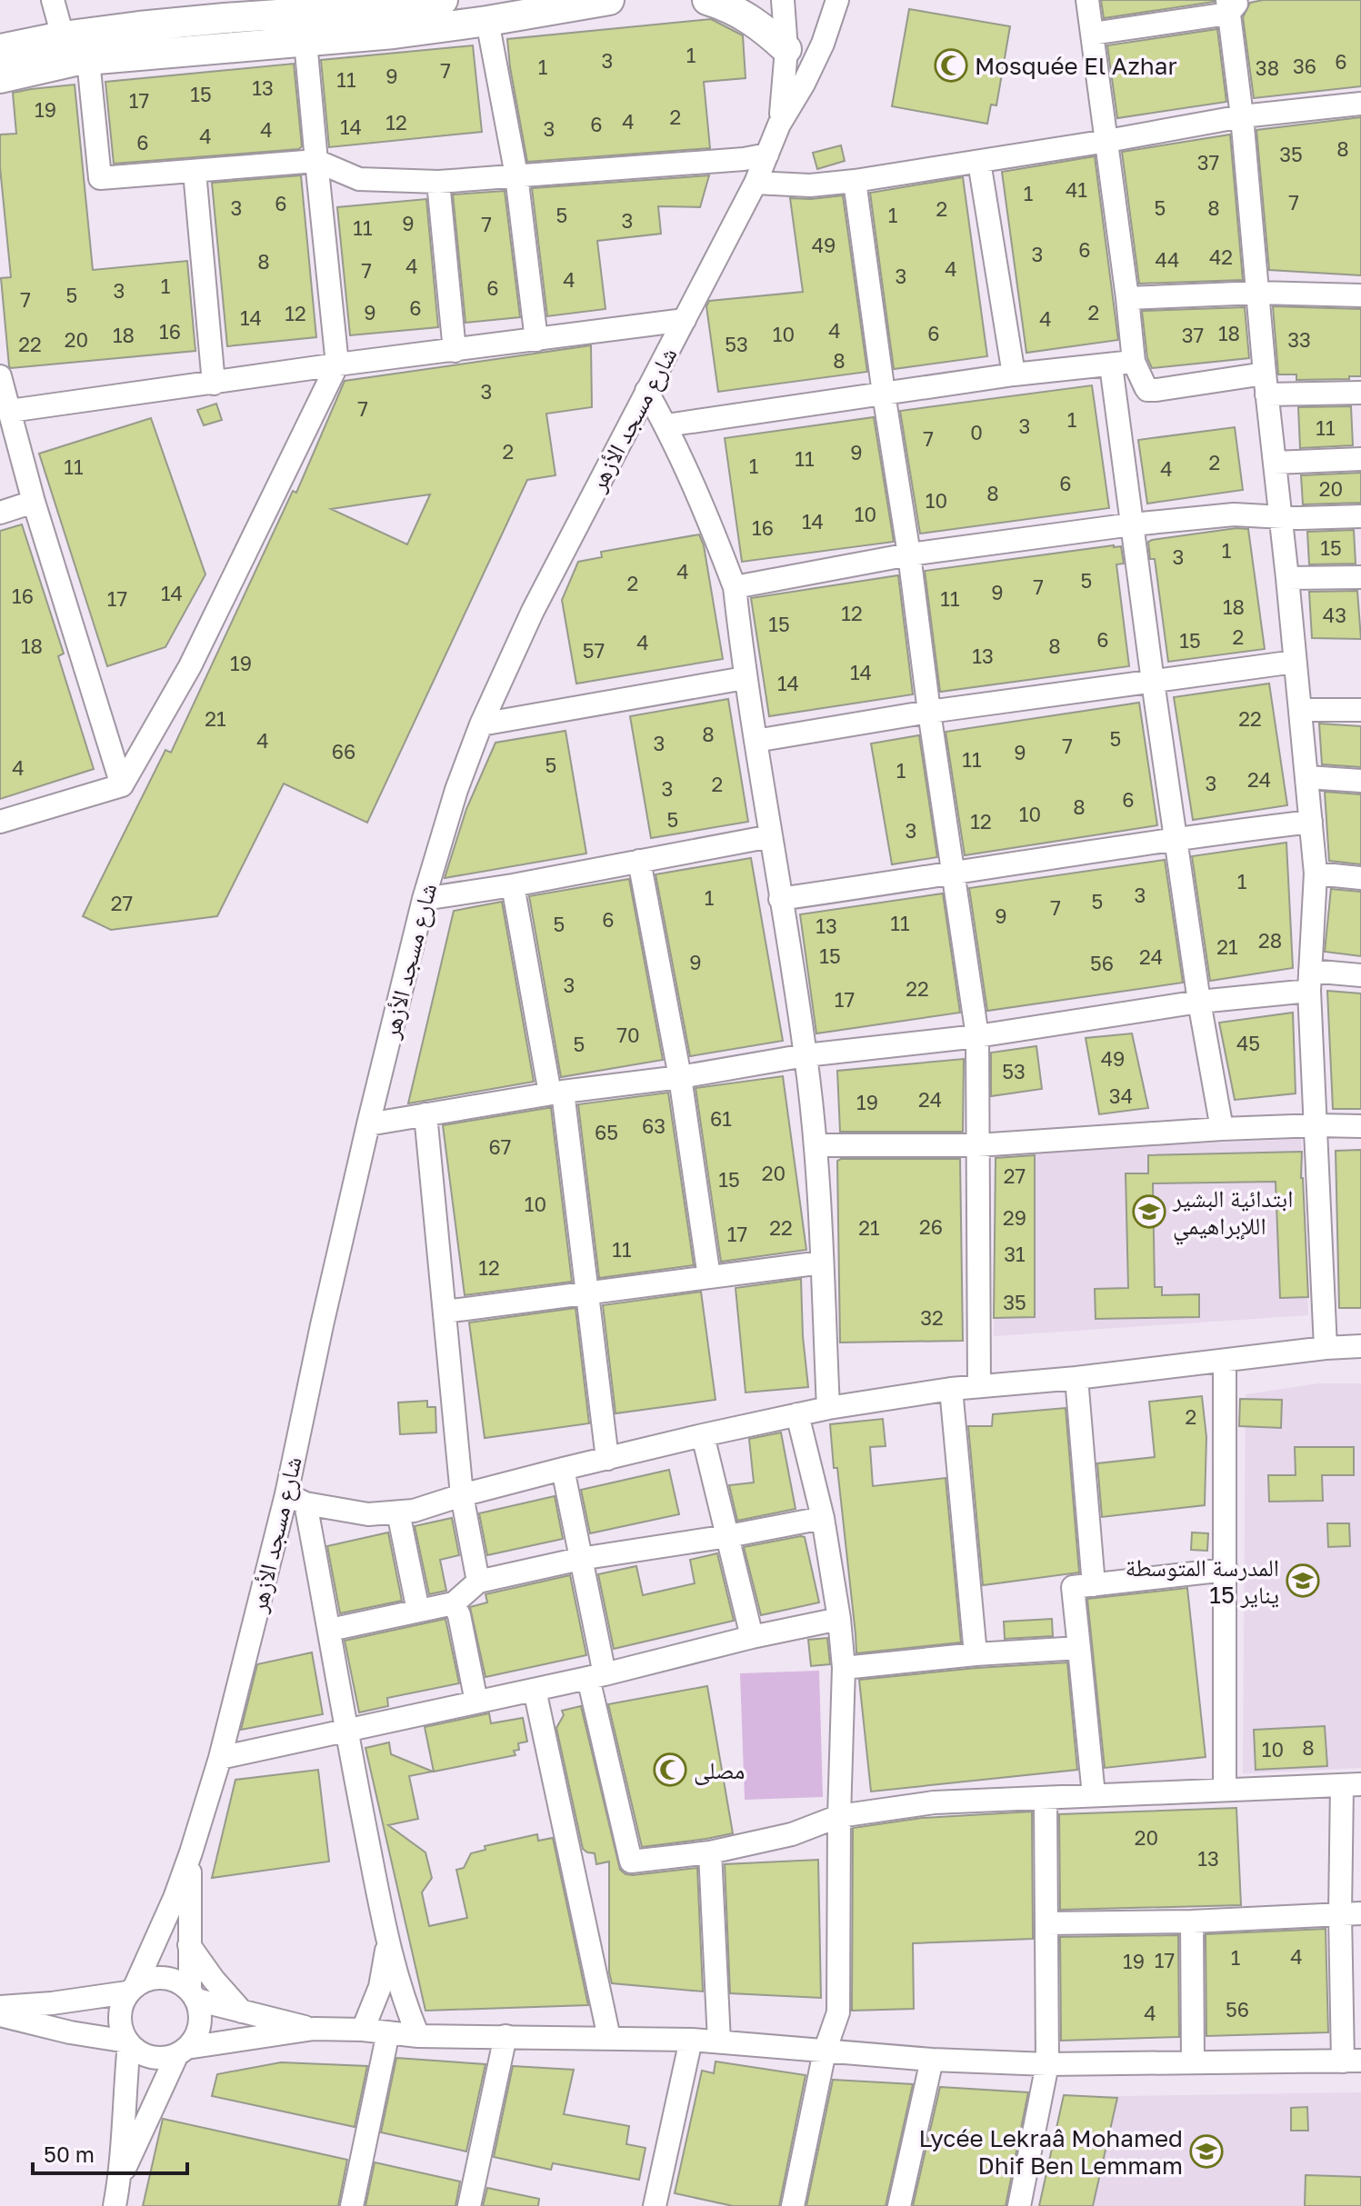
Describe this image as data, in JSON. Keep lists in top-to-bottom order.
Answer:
{
  "streets": {
    "street": ["شارع مسجد الأزهر"]
  },
  "places": {
    "mosque": ["Mosquée El Azhar", "مصلى"],
    "school or university": ["ابتدائية البشير اللإبراهيمي", "المدرسة المتوسطة 15 يناير", "Lycée Lekraâ Mohamed Dhif Ben Lemmam"]
  },
  "house_numbers": [
    "1",
    "3",
    "6",
    "36",
    "1",
    "38",
    "7",
    "9",
    "11",
    "13",
    "15",
    "17",
    "19",
    "2",
    "4",
    "12",
    "6",
    "14",
    "3",
    "4",
    "4",
    "6",
    "8",
    "35",
    "37",
    "41",
    "1",
    "7",
    "6",
    "3",
    "5",
    "8",
    "2",
    "5",
    "1",
    "3",
    "9",
    "7",
    "11",
    "49",
    "6",
    "3",
    "42",
    "44",
    "8",
    "4",
    "4",
    "7",
    "3",
    "4",
    "1",
    "6",
    "3",
    "5",
    "7",
    "6",
    "9",
    "2",
    "12",
    "14",
    "4",
    "4",
    "16",
    "6",
    "18",
    "10",
    "18",
    "37",
    "20",
    "33",
    "22",
    "53",
    "8",
    "3",
    "7",
    "1",
    "3",
    "11",
    "0",
    "7",
    "2",
    "9",
    "11",
    "2",
    "1",
    "11",
    "4",
    "6",
    "20",
    "8",
    "10",
    "10",
    "14",
    "16",
    "15",
    "1",
    "3",
    "4",
    "5",
    "2",
    "7",
    "9",
    "14",
    "16",
    "17",
    "11",
    "18",
    "12",
    "43",
    "15",
    "2",
    "6",
    "15",
    "4",
    "18",
    "8",
    "57",
    "13",
    "19",
    "14",
    "14",
    "21",
    "22",
    "8",
    "5",
    "4",
    "3",
    "7",
    "66",
    "9",
    "11",
    "5",
    "4",
    "1",
    "24",
    "3",
    "2",
    "3",
    "6",
    "8",
    "10",
    "5",
    "12",
    "3",
    "1",
    "3",
    "1",
    "5",
    "27",
    "7",
    "9",
    "6",
    "11",
    "5",
    "13",
    "28",
    "21",
    "15",
    "24",
    "9",
    "56",
    "3",
    "22",
    "17",
    "70",
    "45",
    "5",
    "49",
    "53",
    "34",
    "24",
    "19",
    "61",
    "63",
    "65",
    "67",
    "20",
    "27",
    "15",
    "10",
    "29",
    "26",
    "22",
    "21",
    "17",
    "11",
    "31",
    "12",
    "35",
    "32",
    "2",
    "8",
    "10",
    "20",
    "13",
    "4",
    "1",
    "17",
    "19",
    "56",
    "4"
  ],
  "scale_bar": "50 m"
}
